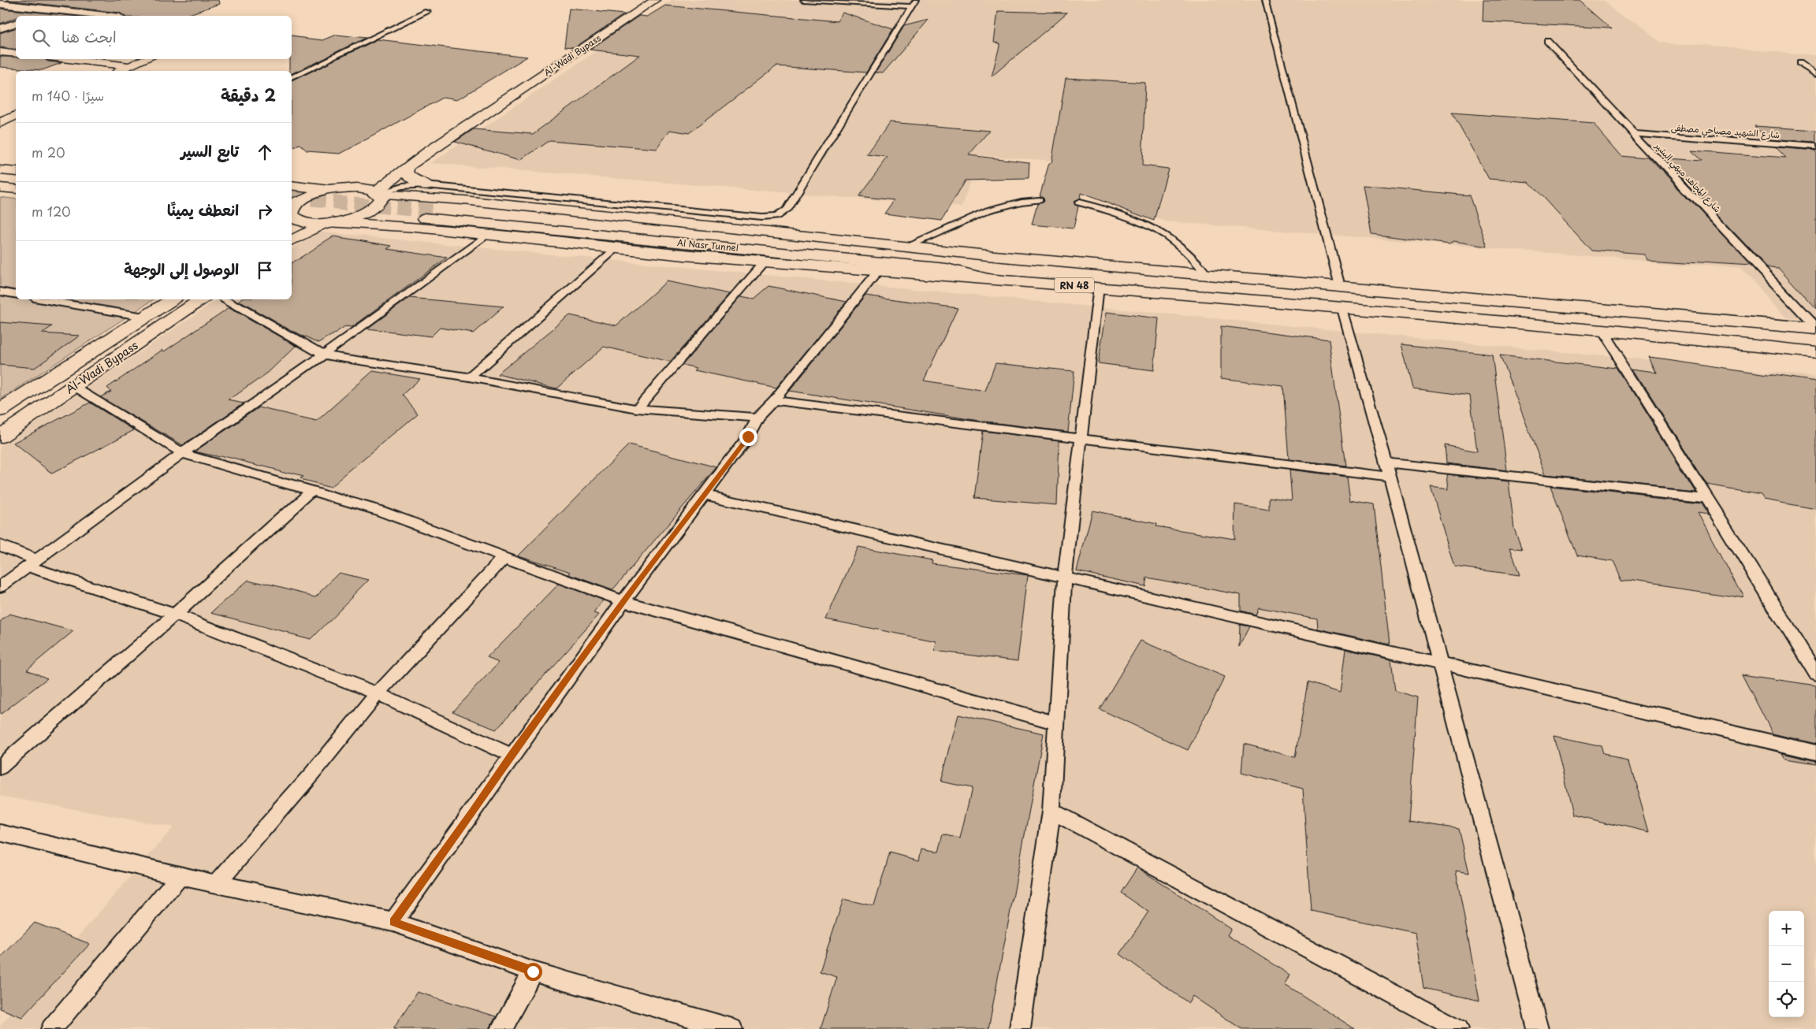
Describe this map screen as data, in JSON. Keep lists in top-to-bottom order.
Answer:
{
  "streets": {
    "main road": ["Al-Wadi Bypass", "Al Nasr Tunnel", "RN 48"],
    "lane": ["شارع الشهيد مصباحي مصطفى", "شارع المجاهد ميهي البشير"]
  },
  "crossings": [
    ["Al-Wadi Bypass", "RN 48"],
    ["شارع الشهيد مصباحي مصطفى", "شارع المجاهد ميهي البشير"],
    ["شارع المجاهد ميهي البشير", "RN 48"],
    ["Al Nasr Tunnel", "RN 48"]
  ],
  "page": {
    "search": "ابحث هنا",
    "heading": ["2 دقيقة", "سيرًا · 140 m"],
    "list": [
      ["تابع السير", "20 m"],
      ["انعطف يمينًا", "120 m"],
      "الوصول إلى الوجهة"
    ],
    "map_buttons": ["+", "−"]
  }
}
